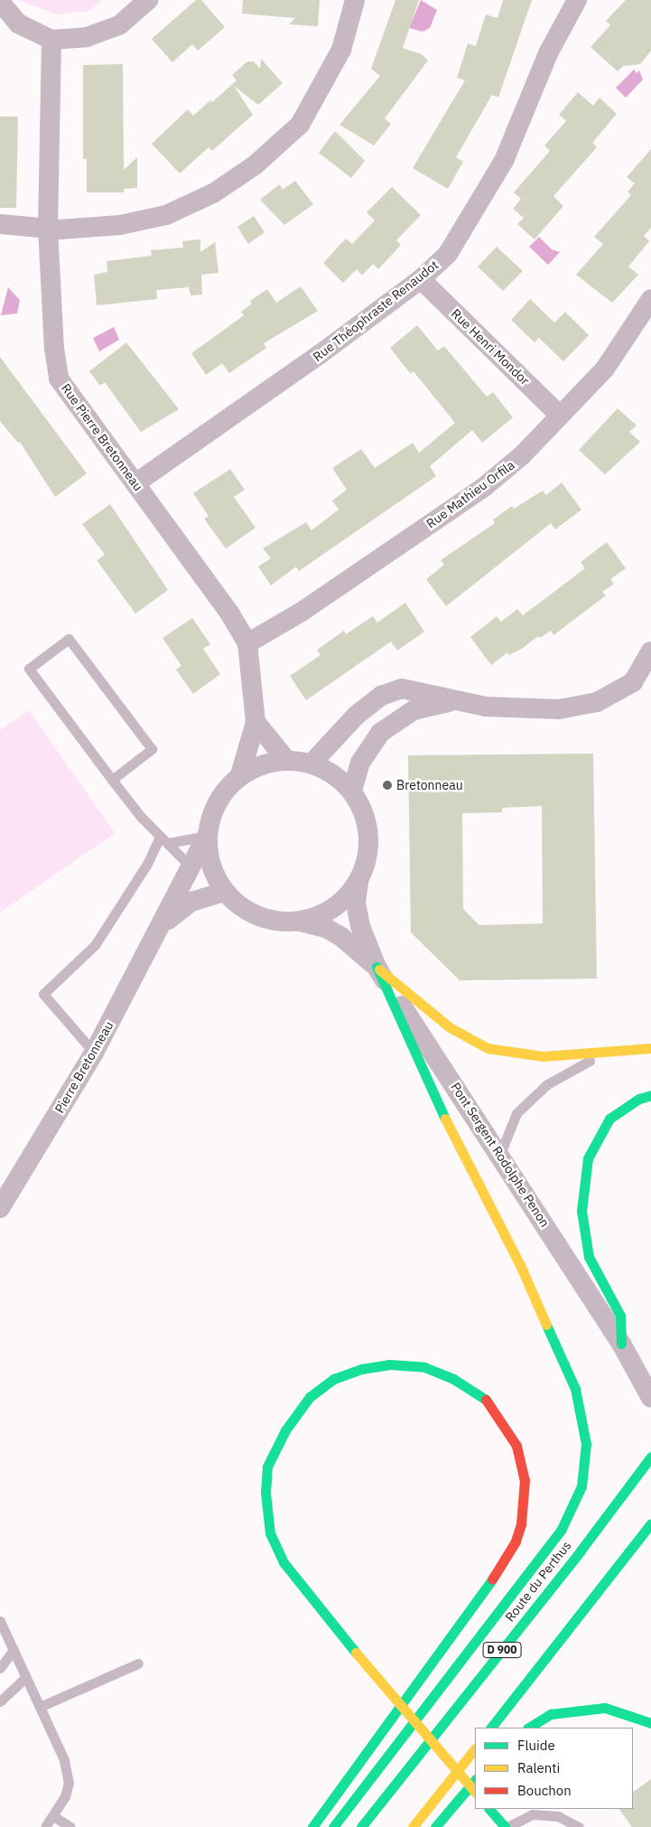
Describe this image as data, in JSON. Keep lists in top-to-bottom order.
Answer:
{
  "streets": {
    "main road": ["Route du Perthus", "D 900"],
    "street": [
      "Rue Théophraste Renaudot",
      "Rue Henri Mondor",
      "Rue Pierre Bretonneau",
      "Rue Mathieu Orfila",
      "Pierre Bretonneau",
      "Pont Sergent Rodolphe Penon"
    ]
  },
  "crossings": [
    ["Rue Théophraste Renaudot", "Rue Henri Mondor"],
    ["Rue Théophraste Renaudot", "Rue Pierre Bretonneau"],
    ["Rue Henri Mondor", "Rue Mathieu Orfila"],
    ["Rue Pierre Bretonneau", "Rue Mathieu Orfila"]
  ],
  "places": ["Bretonneau"],
  "legend": ["Fluide", "Ralenti", "Bouchon"]
}
